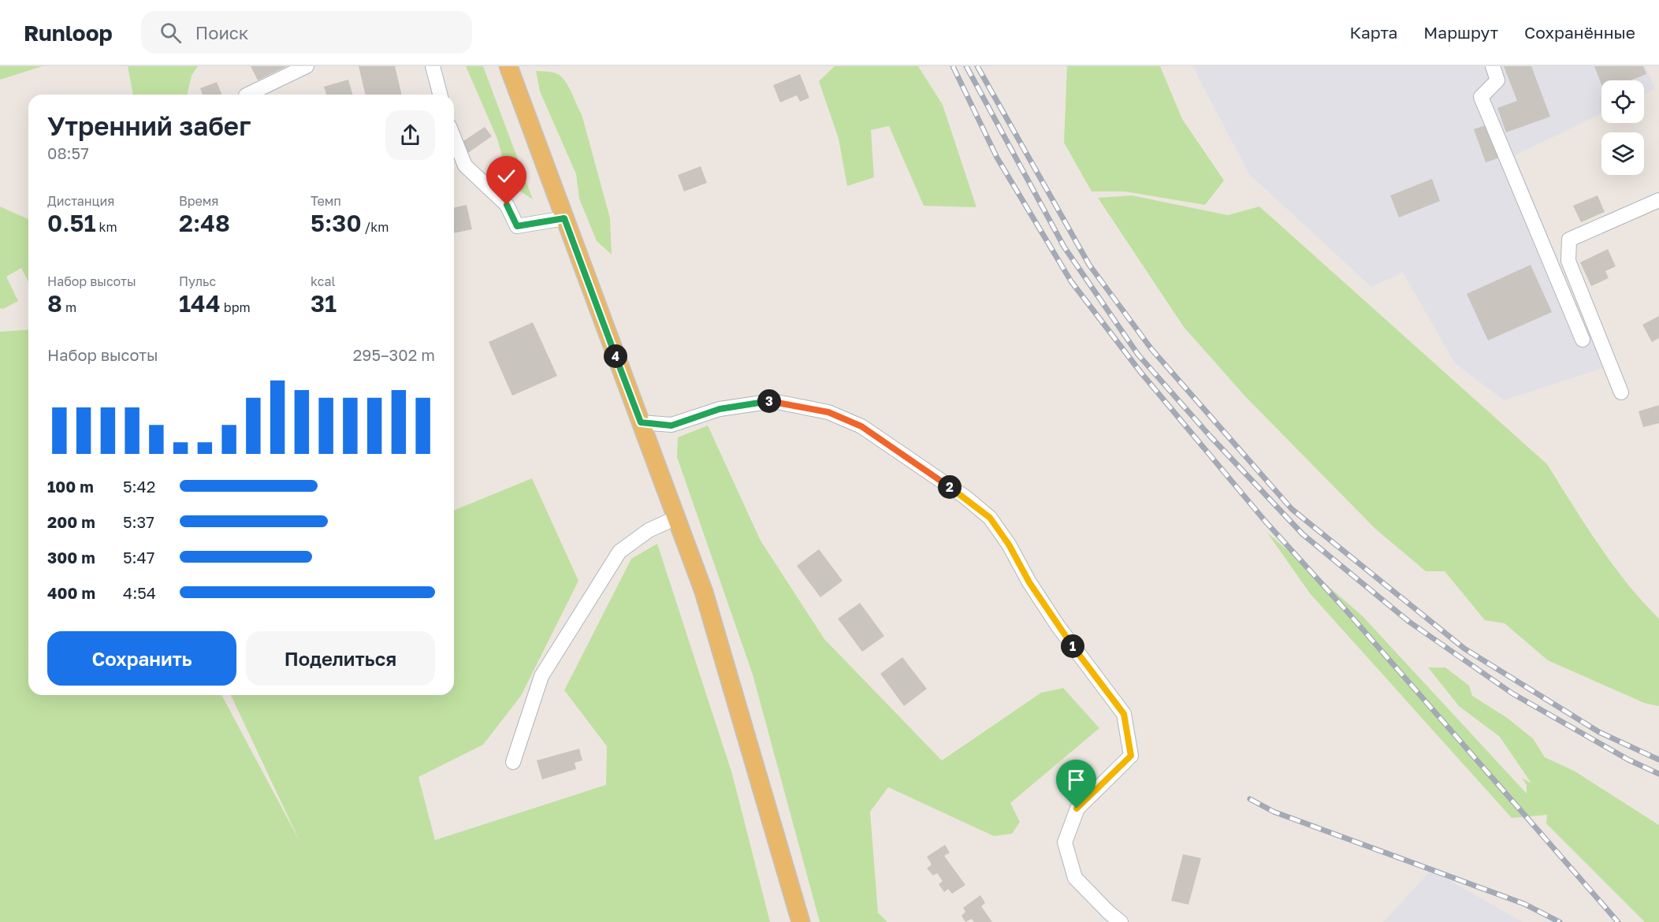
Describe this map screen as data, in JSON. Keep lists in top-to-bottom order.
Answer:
{
  "page": {
    "header": "Runloop",
    "search": "Поиск",
    "nav": ["Карта", "Маршрут", "Сохранённые"],
    "heading": ["Утренний забег", "08:57"],
    "stats": [
      ["Дистанция", "0.51 km"],
      ["Время", "2:48"],
      ["Темп", "5:30 /km"],
      ["Набор высоты", "8 m"],
      ["Пульс", "144 bpm"],
      ["kcal", "31"]
    ],
    "chart": ["Набор высоты", "295–302 m"],
    "pins": [
      "4",
      "3",
      "2",
      "1"
    ],
    "list": [
      {
        "name": "100 m",
        "note": "5:42"
      },
      {
        "name": "200 m",
        "note": "5:37"
      },
      {
        "name": "300 m",
        "note": "5:47"
      },
      {
        "name": "400 m",
        "note": "4:54"
      }
    ],
    "buttons": ["Сохранить", "Поделиться"]
  }
}
